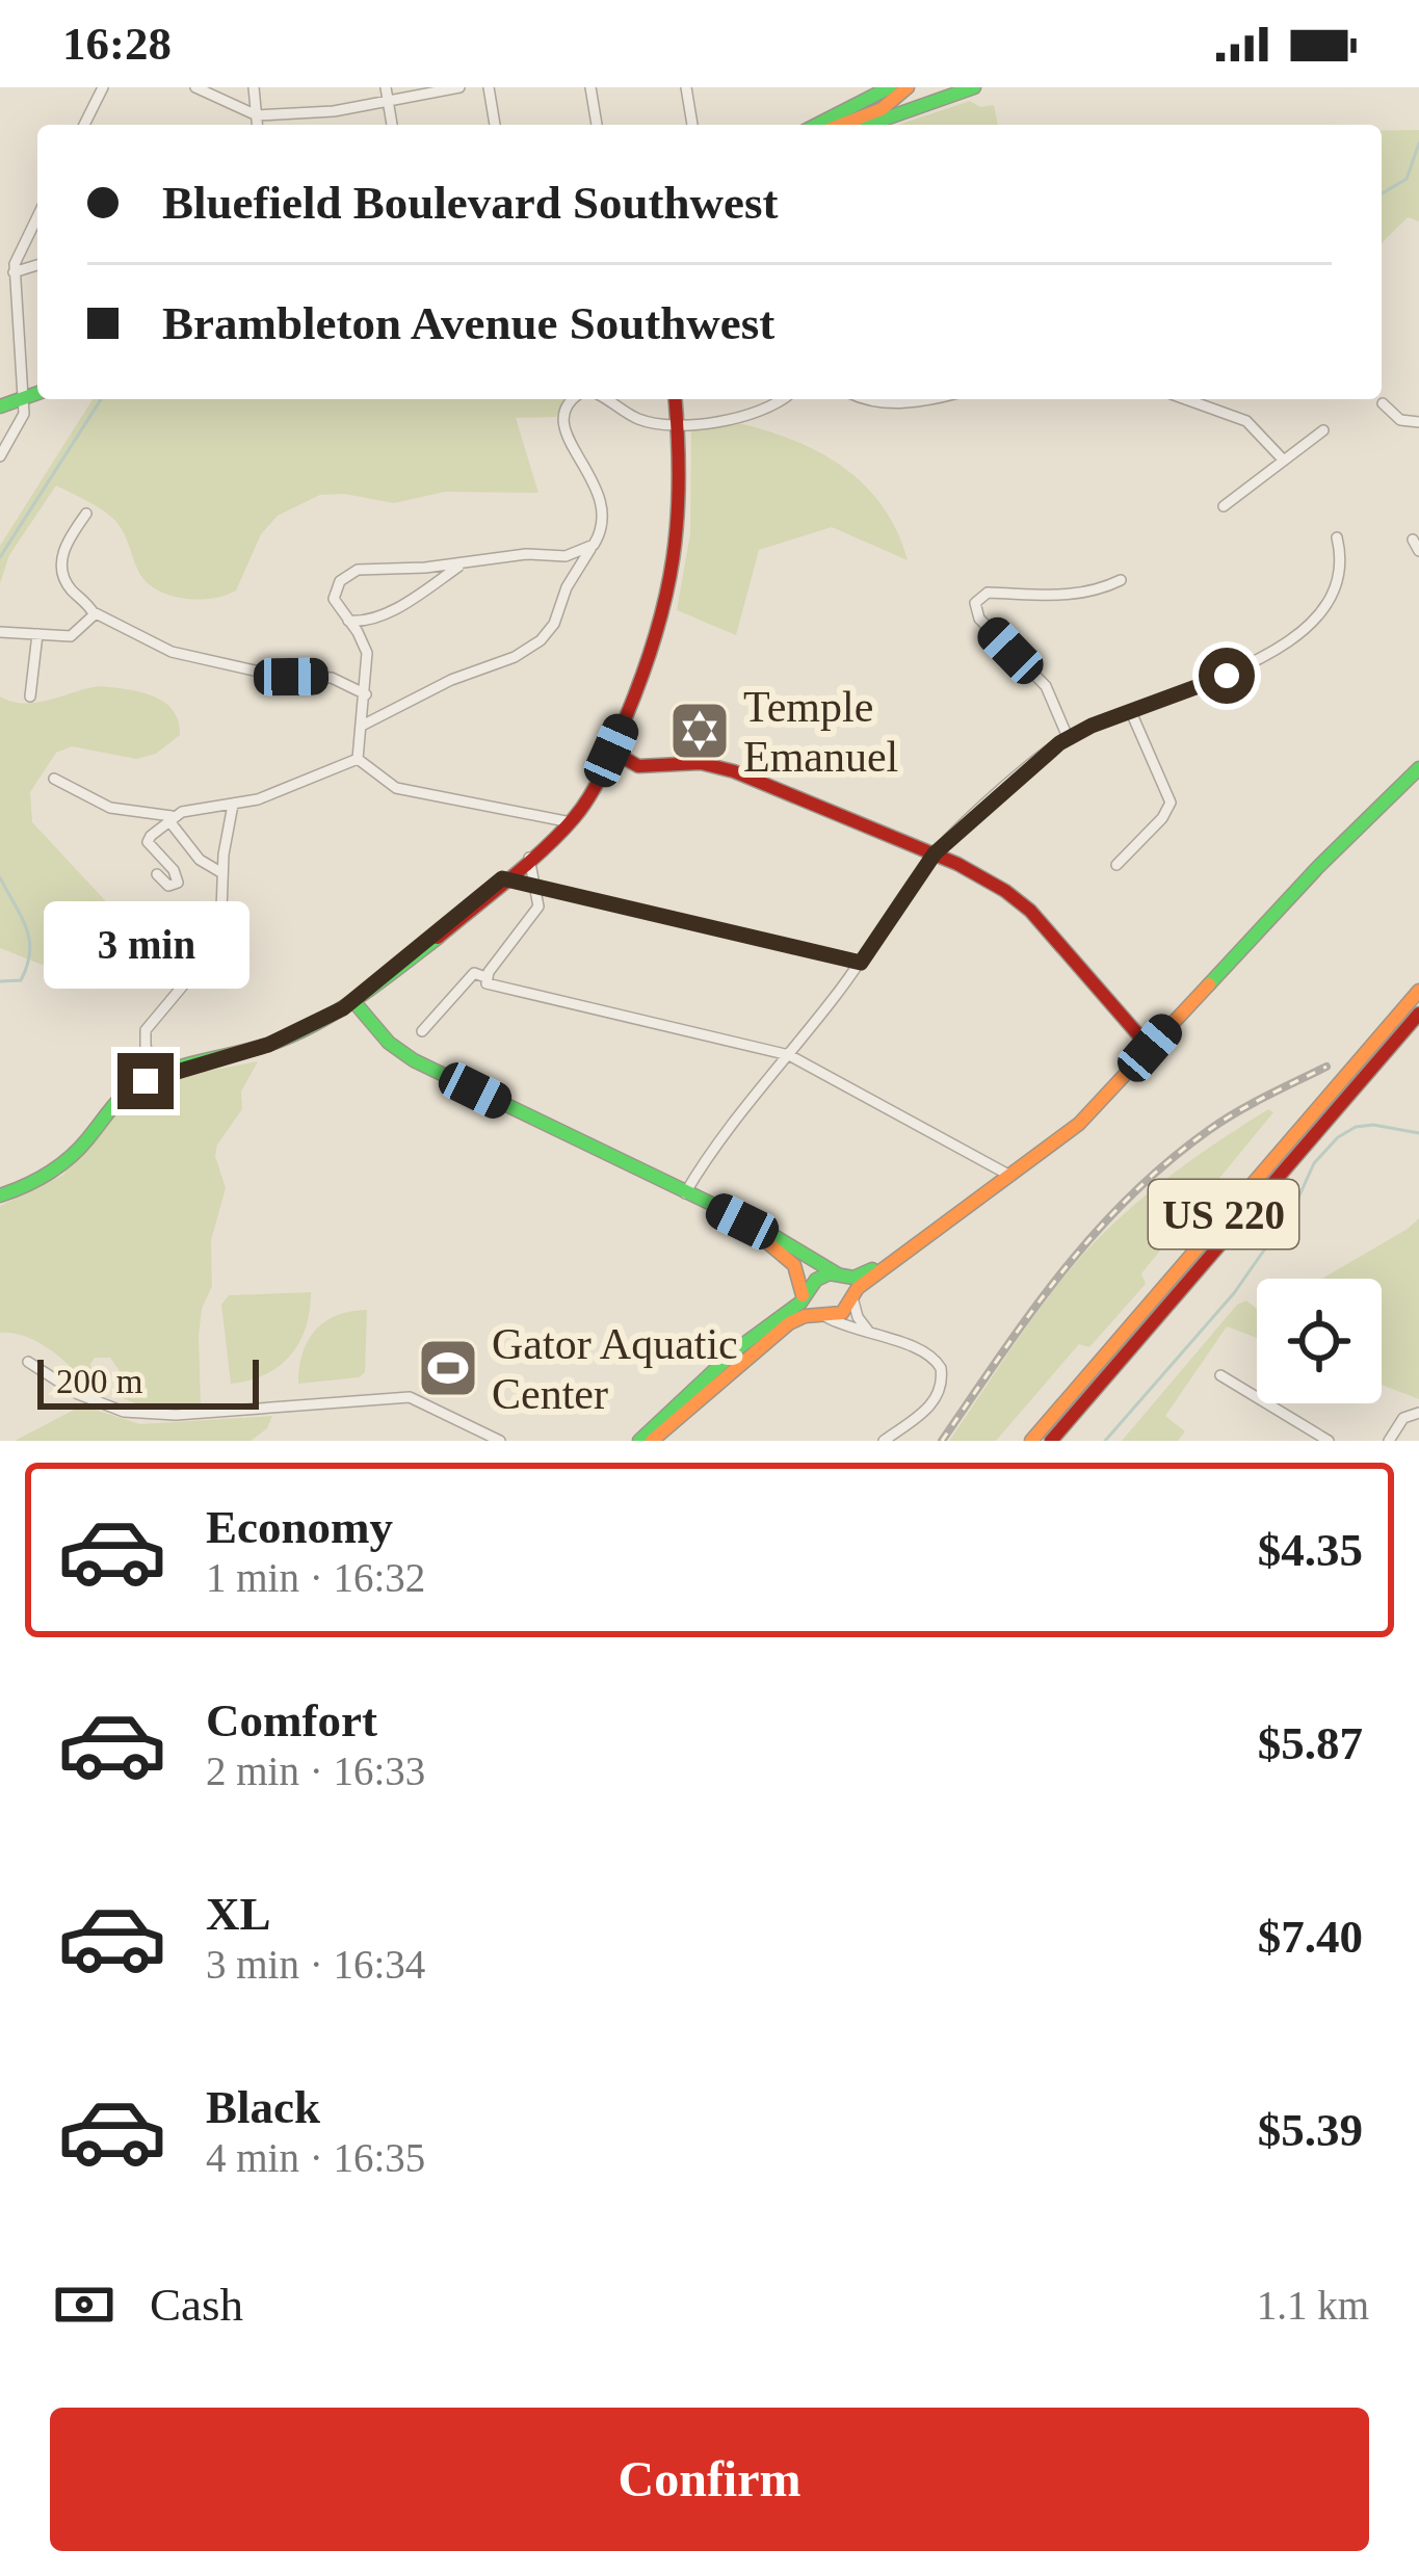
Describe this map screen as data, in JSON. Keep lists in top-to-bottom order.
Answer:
{
  "streets": {
    "main road": ["US 220"]
  },
  "places": {
    "synagogue": ["Temple Emanuel"],
    "sports": ["Gator Aquatic Center"]
  },
  "scale_bar": "200 m",
  "page": {
    "status": "16:28",
    "banner": ["Bluefield Boulevard Southwest", "Brambleton Avenue Southwest"],
    "bubble": "3 min",
    "scale": "200 m",
    "list": [
      {
        "name": "Economy",
        "note": "1 min · 16:32",
        "value": "$4.35"
      },
      {
        "name": "Comfort",
        "note": "2 min · 16:33",
        "value": "$5.87"
      },
      {
        "name": "XL",
        "note": "3 min · 16:34",
        "value": "$7.40"
      },
      {
        "name": "Black",
        "note": "4 min · 16:35",
        "value": "$5.39"
      }
    ],
    "pay": ["Cash", "1.1 km"],
    "buttons": "Confirm"
  }
}
